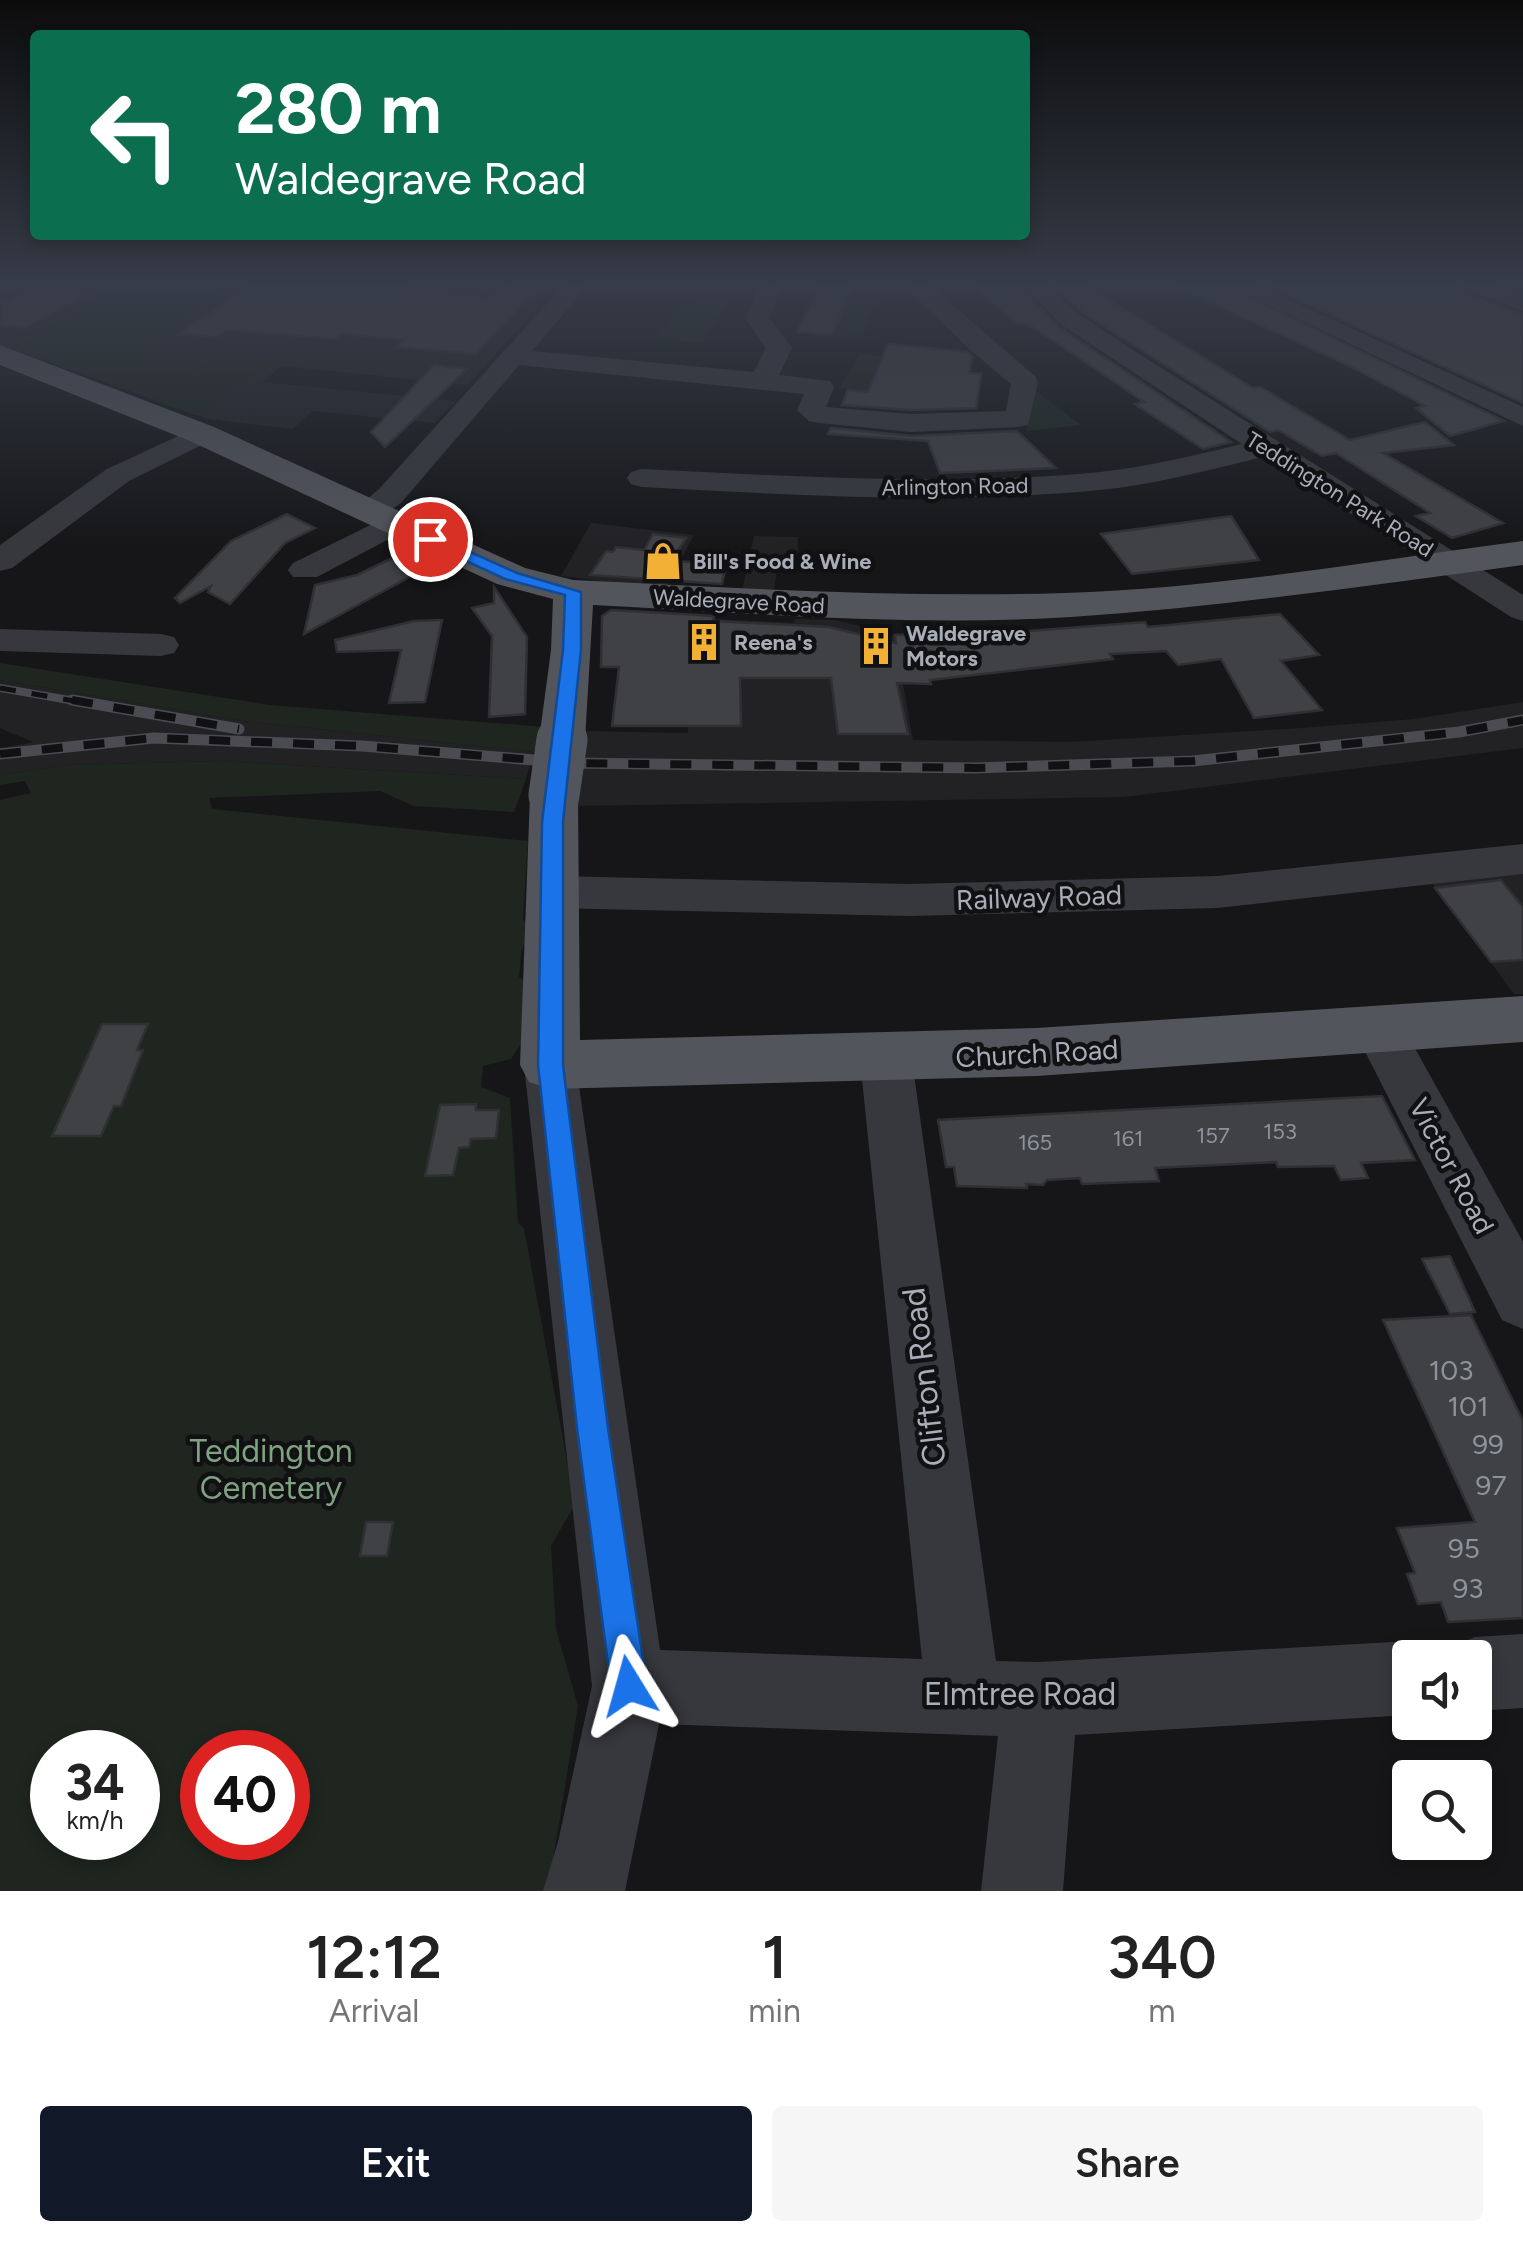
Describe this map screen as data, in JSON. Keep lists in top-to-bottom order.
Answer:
{
  "streets": {
    "main road": ["Waldegrave Road", "Church Road"],
    "street": [
      "Arlington Road",
      "Teddington Park Road",
      "Railway Road",
      "Victor Road",
      "Clifton Road",
      "Elmtree Road"
    ]
  },
  "crossings": [
    ["Arlington Road", "Teddington Park Road"],
    ["Teddington Park Road", "Waldegrave Road"],
    ["Church Road", "Victor Road"],
    ["Church Road", "Clifton Road"],
    ["Clifton Road", "Elmtree Road"]
  ],
  "parks": ["Teddington Cemetery"],
  "places": {
    "shop": ["Bill's Food & Wine"],
    "building": ["Reena's", "Waldegrave Motors"]
  },
  "house_numbers": [
    "153",
    "157",
    "161",
    "165",
    "103",
    "101",
    "99",
    "97",
    "95",
    "93"
  ],
  "page": {
    "turn": ["280 m", "Waldegrave Road"],
    "speed": "34 km/h",
    "limit": "40",
    "eta": [
      "12:12",
      "Arrival",
      "1",
      "min",
      "340",
      "m"
    ],
    "buttons": ["Exit", "Share"]
  }
}
